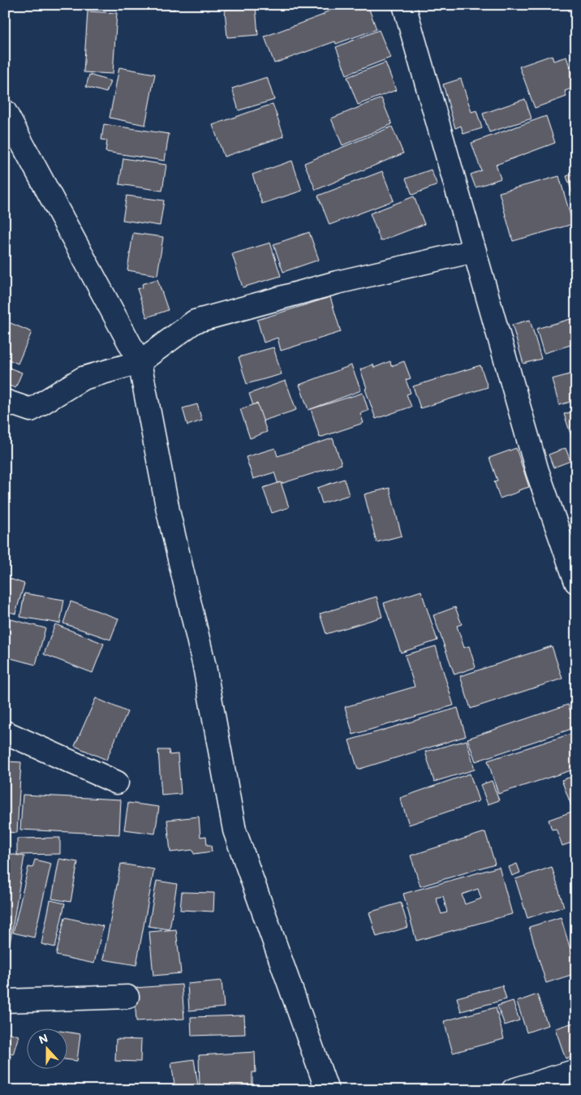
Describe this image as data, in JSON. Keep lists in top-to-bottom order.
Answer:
{
  "north": "top"
}
